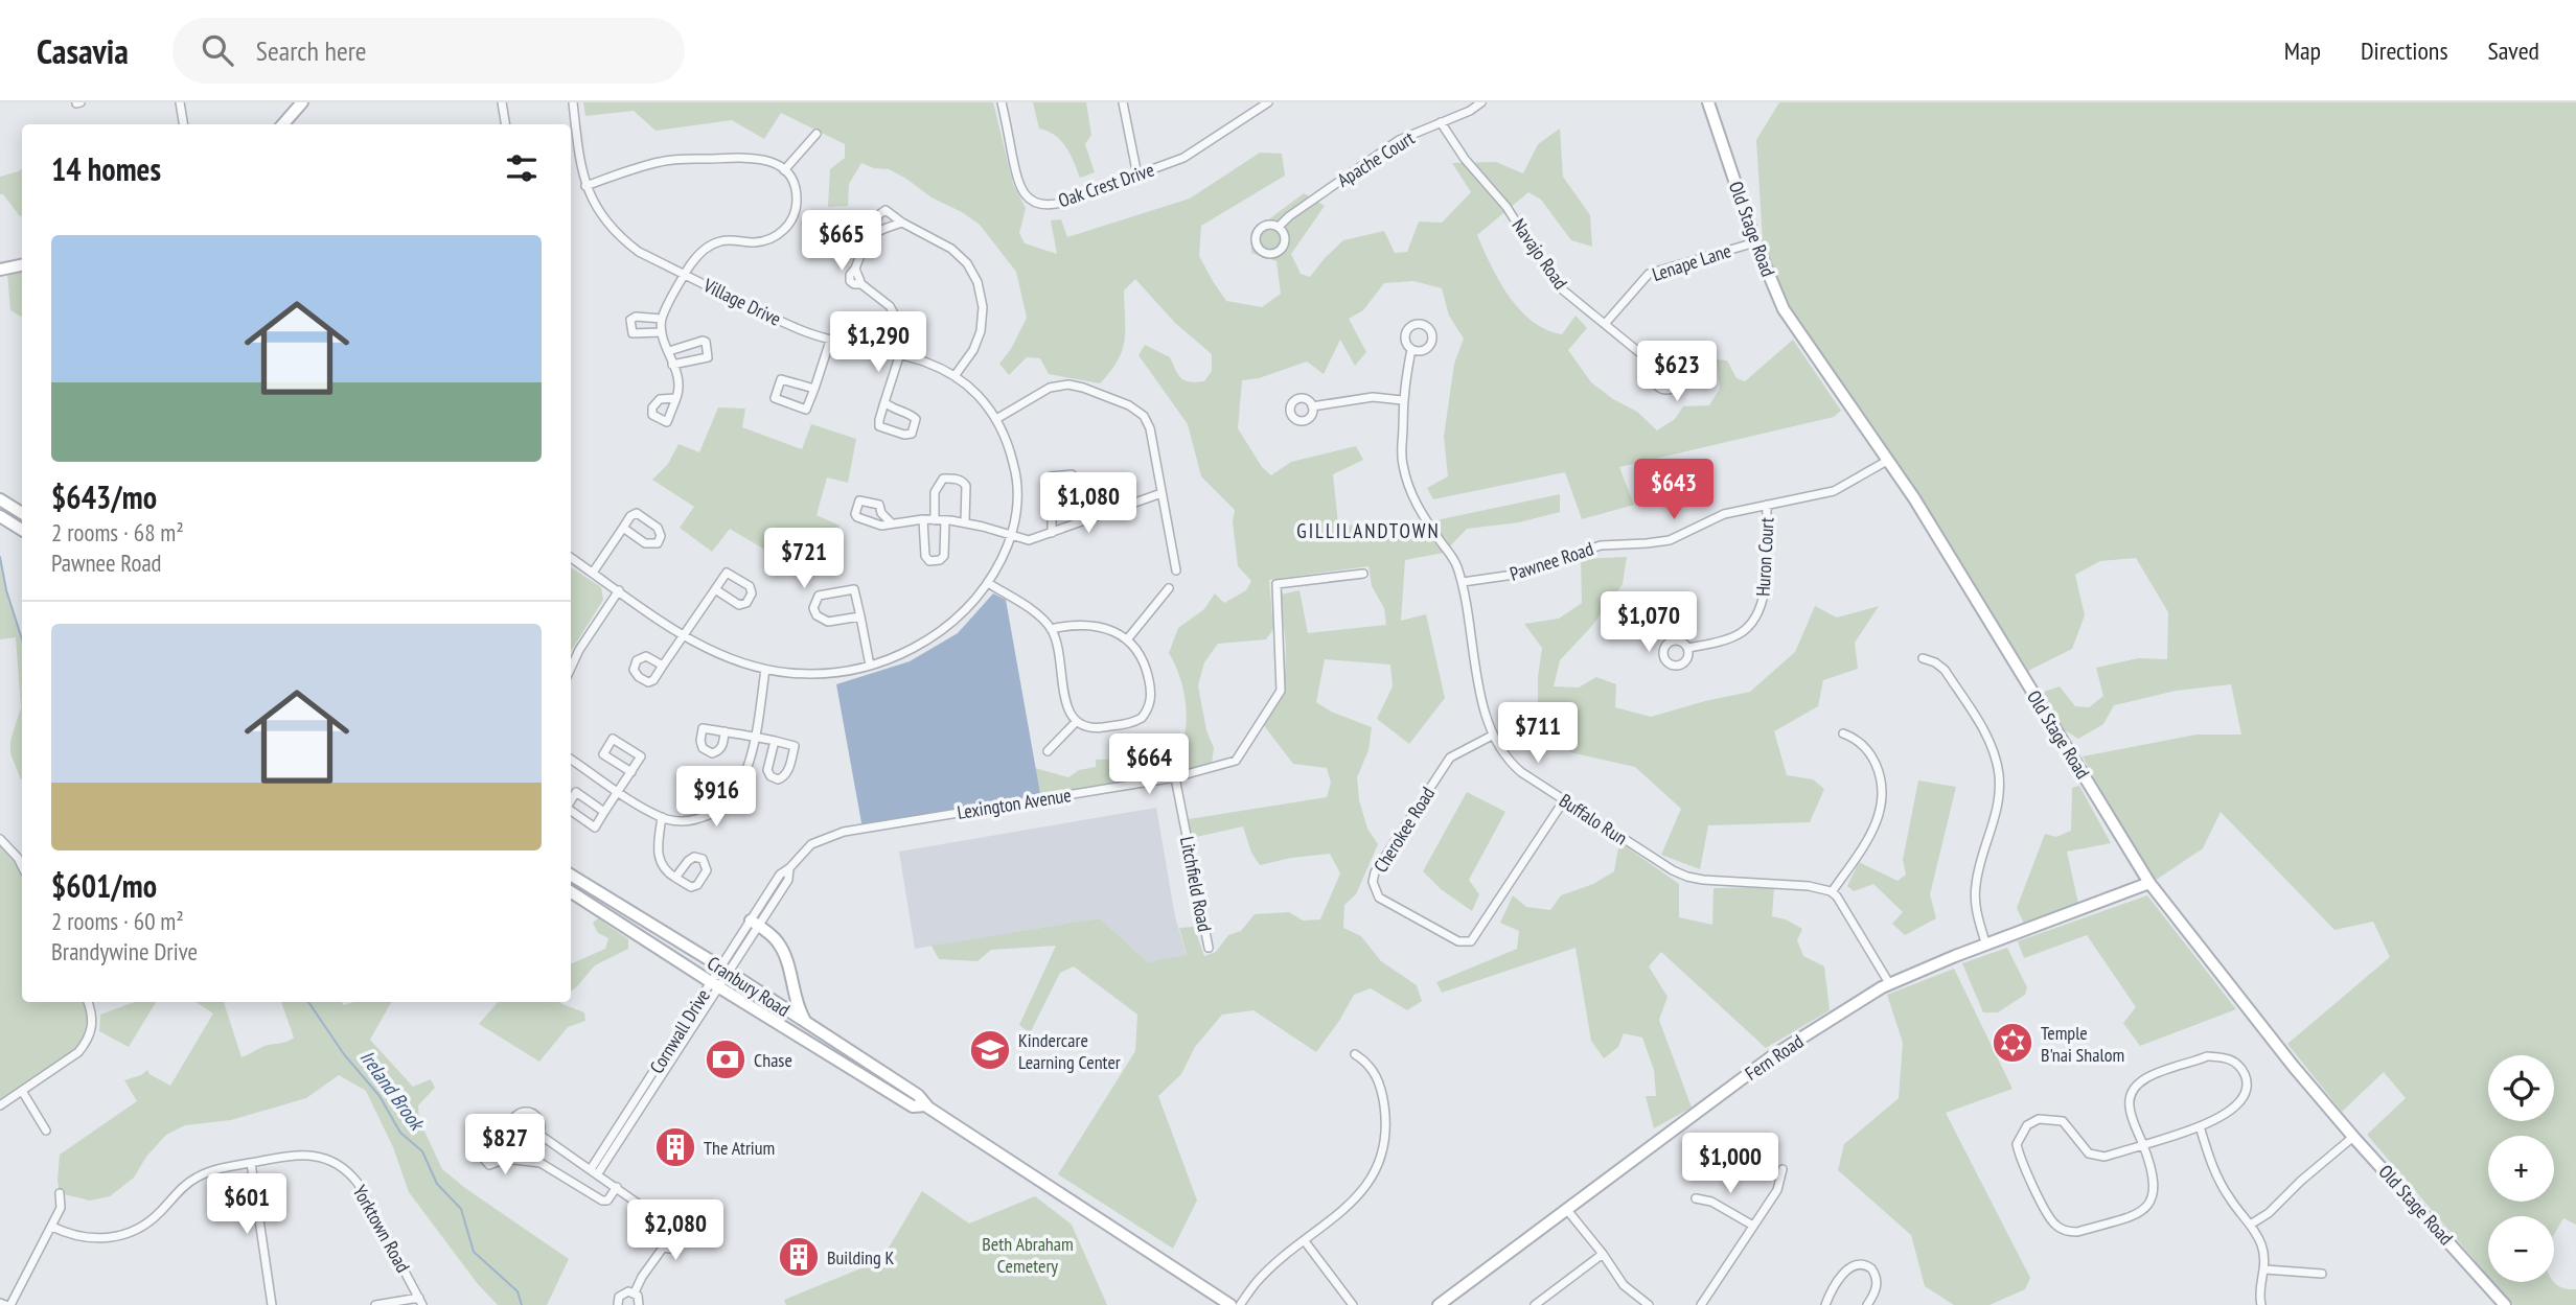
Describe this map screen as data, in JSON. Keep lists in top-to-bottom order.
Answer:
{
  "streets": {
    "main road": ["Old Stage Road", "Cranbury Road", "Fern Road"],
    "street": [
      "Apache Court",
      "Oak Crest Drive",
      "Navajo Road",
      "Lenape Lane",
      "Village Drive",
      "Huron Court",
      "Pawnee Road",
      "Lexington Avenue",
      "Buffalo Run",
      "Cherokee Road",
      "Litchfield Road",
      "Cornwall Drive",
      "Yorktown Road"
    ]
  },
  "crossings": [
    ["Apache Court", "Navajo Road"],
    ["Old Stage Road", "Lenape Lane"],
    ["Old Stage Road", "Pawnee Road"],
    ["Old Stage Road", "Fern Road"],
    ["Navajo Road", "Lenape Lane"],
    ["Huron Court", "Pawnee Road"],
    ["Pawnee Road", "Buffalo Run"],
    ["Lexington Avenue", "Litchfield Road"],
    ["Lexington Avenue", "Cornwall Drive"],
    ["Buffalo Run", "Cherokee Road"],
    ["Cranbury Road", "Cornwall Drive"]
  ],
  "districts": ["GILLILANDTOWN"],
  "water": ["Ireland Brook"],
  "parks": ["Beth Abraham Cemetery"],
  "places": {
    "synagogue": ["Temple B'nai Shalom"],
    "school or university": ["Kindercare Learning Center"],
    "bank": ["Chase"],
    "building": ["The Atrium", "Building K"]
  },
  "page": {
    "header": "Casavia",
    "search": "Search here",
    "nav": ["Map", "Directions", "Saved"],
    "heading": "14 homes",
    "price": [
      "$665",
      "$1,290",
      "$623",
      "$643",
      "$1,080",
      "$721",
      "$1,070",
      "$711",
      "$664",
      "$916",
      "$827",
      "$1,000",
      "$601",
      "$2,080"
    ],
    "list": [
      {
        "name": "$643/mo",
        "note": "2 rooms · 68 m² · Pawnee Road"
      },
      {
        "name": "$601/mo",
        "note": "2 rooms · 60 m² · Brandywine Drive"
      }
    ],
    "map_buttons": ["+", "−"]
  }
}
